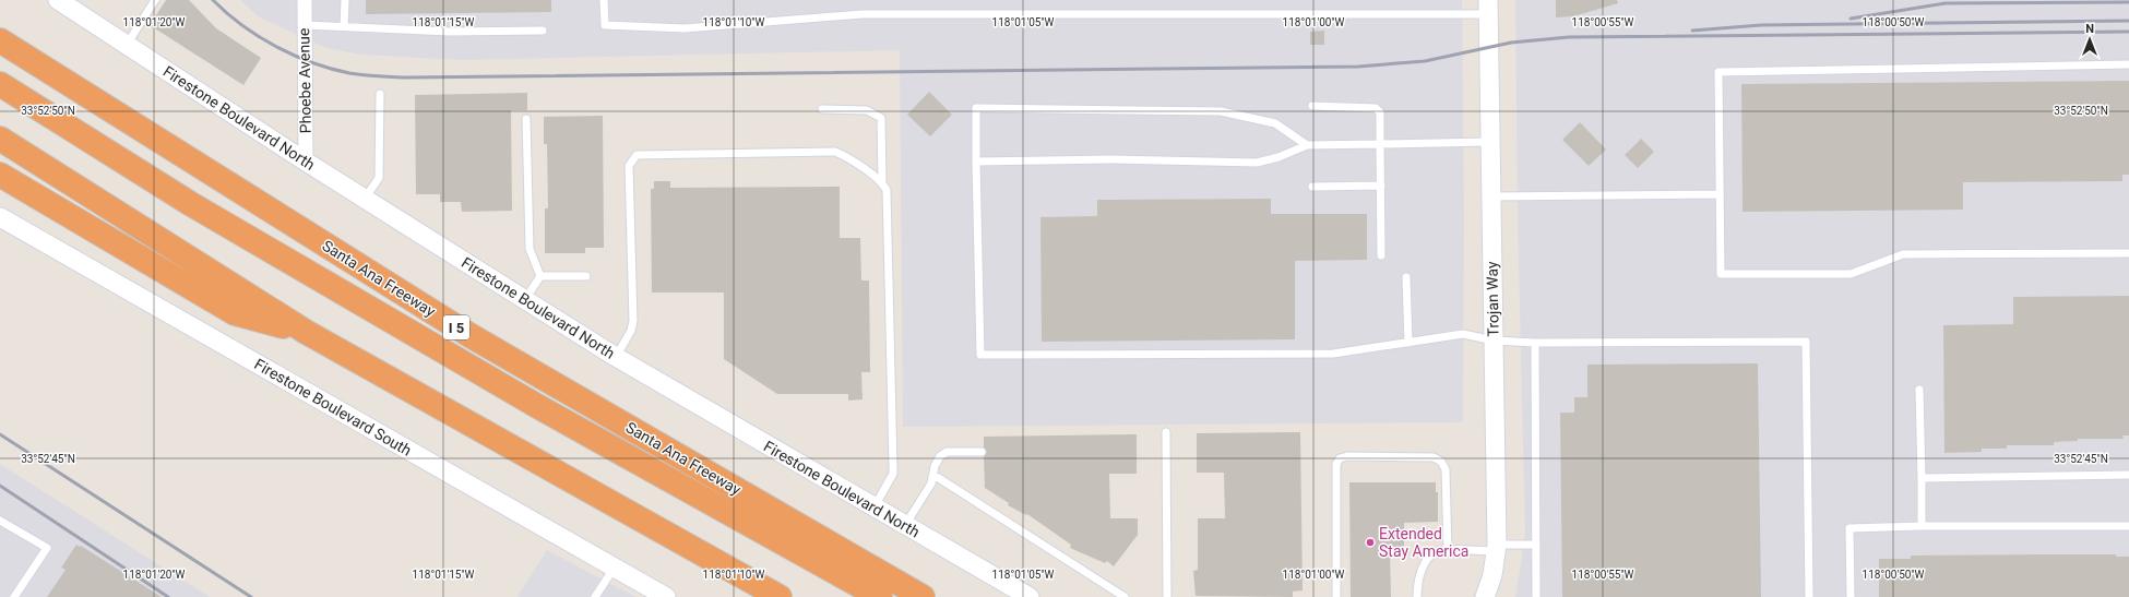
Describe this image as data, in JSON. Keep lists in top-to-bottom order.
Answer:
{
  "streets": {
    "highway": ["Santa Ana Freeway", "I 5"],
    "street": [
      "Phoebe Avenue",
      "Firestone Boulevard North",
      "Trojan Way",
      "Firestone Boulevard South"
    ]
  },
  "crossings": [
    ["Phoebe Avenue", "Firestone Boulevard North"]
  ],
  "places": ["Extended Stay America"],
  "north": "top",
  "coordinates": [
    "118°01'20\"W",
    "118°01'15\"W",
    "118°01'10\"W",
    "118°01'05\"W",
    "118°01'00\"W",
    "118°00'55\"W",
    "118°00'50\"W",
    "33°52'50\"N",
    "33°52'45\"N"
  ]
}
